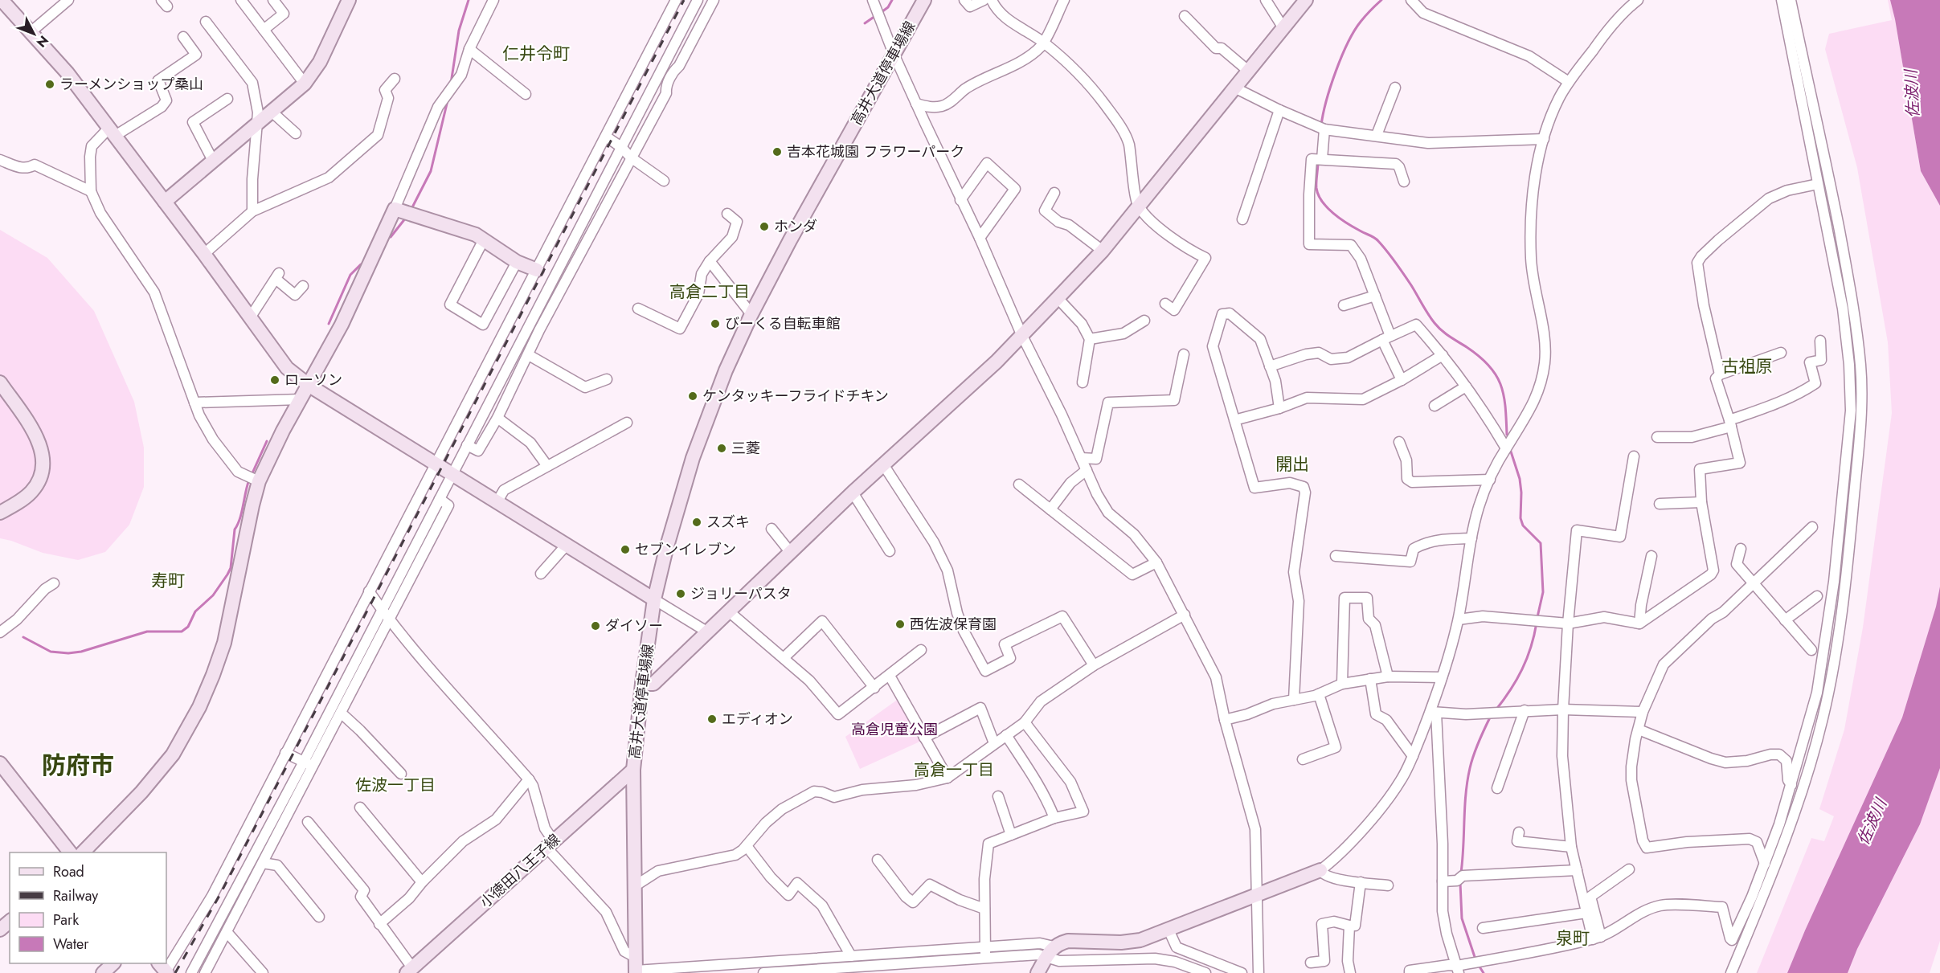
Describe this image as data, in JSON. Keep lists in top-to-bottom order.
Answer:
{
  "streets": {
    "street": ["高井大道停車場線", "小徳田八王子線"]
  },
  "crossings": [
    ["高井大道停車場線", "小徳田八王子線"]
  ],
  "districts": [
    "仁井令町",
    "高倉二丁目",
    "古祖原",
    "開出",
    "寿町",
    "防府市",
    "高倉一丁目",
    "佐波一丁目",
    "泉町"
  ],
  "water": ["佐波川"],
  "parks": ["高倉児童公園"],
  "places": [
    "ラーメンショップ桑山",
    "吉本花城園 フラワーパーク",
    "ホンダ",
    "びーくる自転車館",
    "ローソン",
    "ケンタッキーフライドチキン",
    "三菱",
    "スズキ",
    "セブンイレブン",
    "ジョリーパスタ",
    "西佐波保育園",
    "ダイソー",
    "エディオン"
  ],
  "legend": [
    "Road",
    "Railway",
    "Park",
    "Water"
  ],
  "north": "bottom right"
}
